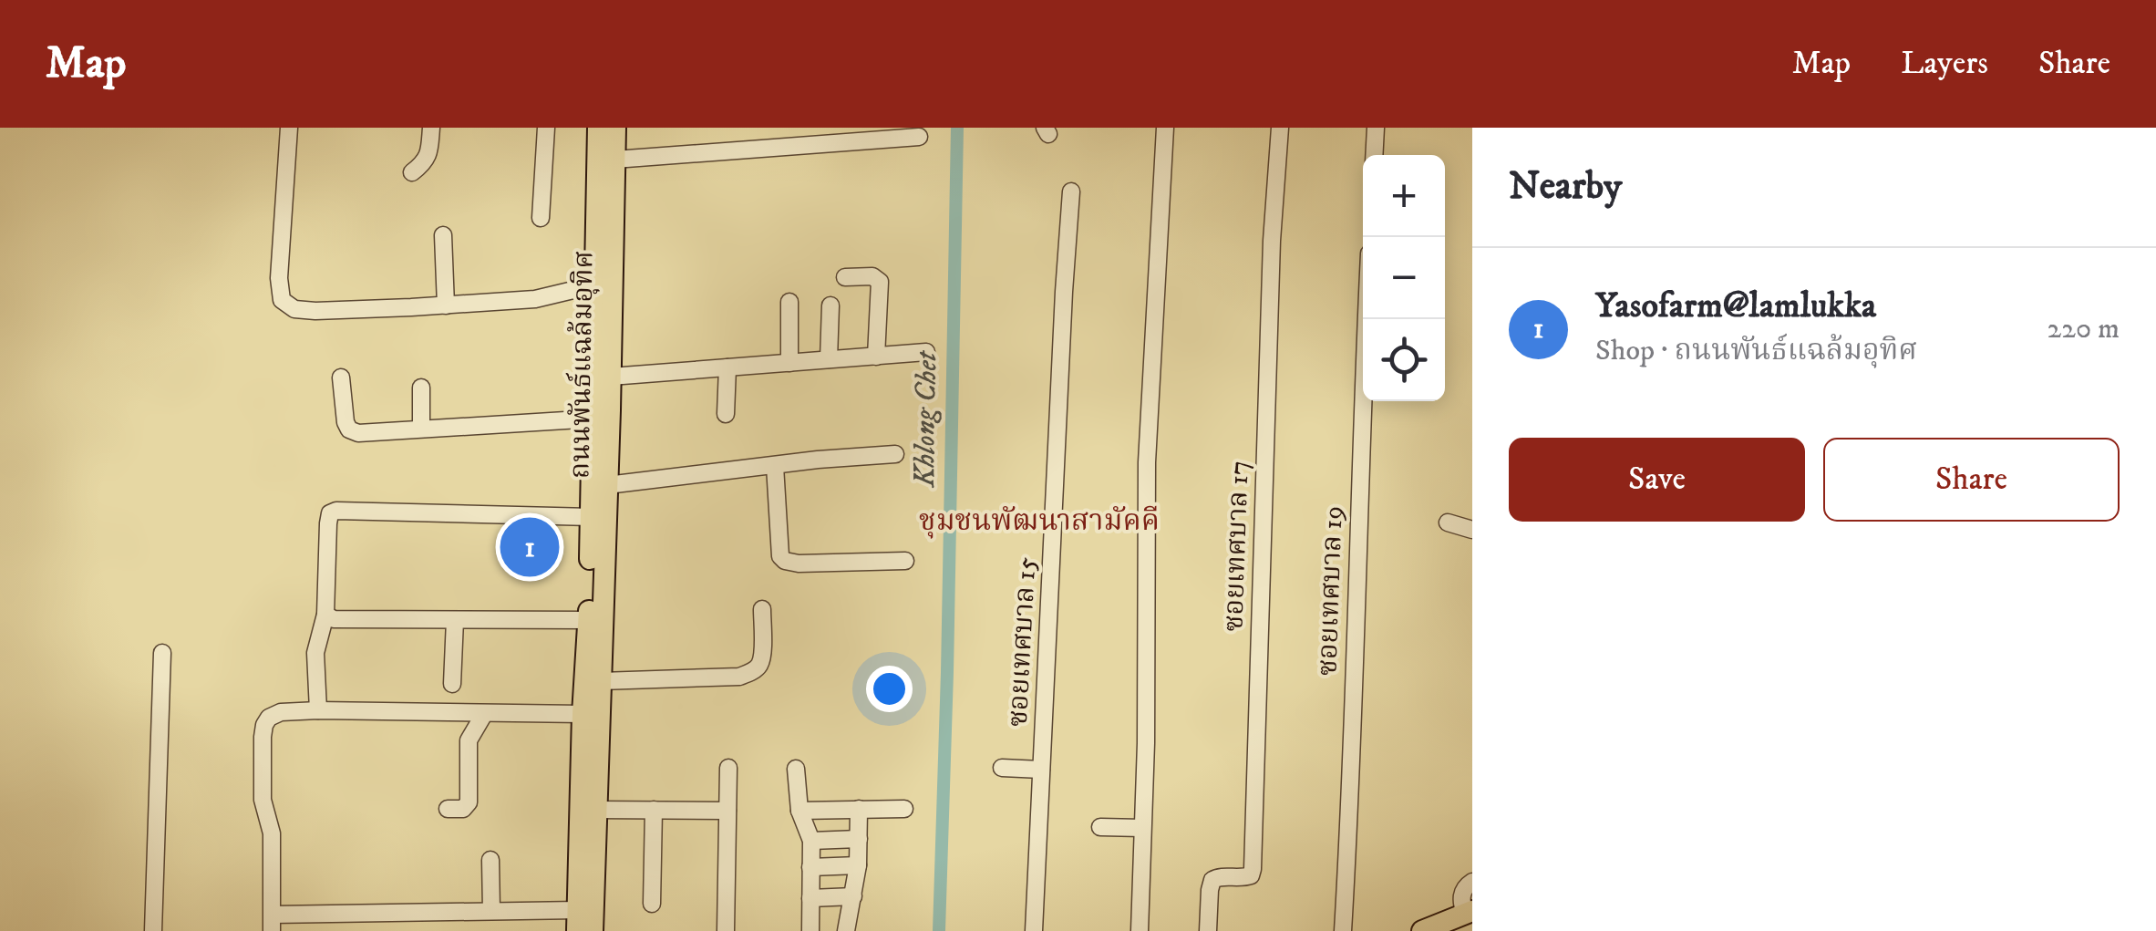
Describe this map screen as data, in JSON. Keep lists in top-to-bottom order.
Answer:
{
  "streets": {
    "main road": ["ถนนพันธ์แฉล้มอุทิศ"],
    "street": ["ซอยเทศบาล 17", "ซอยเทศบาล 19", "ซอยเทศบาล 15"]
  },
  "districts": ["ชุมชนพัฒนาสามัคคี"],
  "water": ["Khlong Chet"],
  "page": {
    "header": "Map",
    "nav": ["Map", "Layers", "Share"],
    "heading": "Nearby",
    "map_buttons": ["+", "−"],
    "list": [
      {
        "mark": "1",
        "name": "Yasofarm@lamlukka",
        "note": "Shop · ถนนพันธ์แฉล้มอุทิศ",
        "value": "220 m"
      }
    ],
    "buttons": ["Save", "Share"],
    "pins": "1"
  }
}
